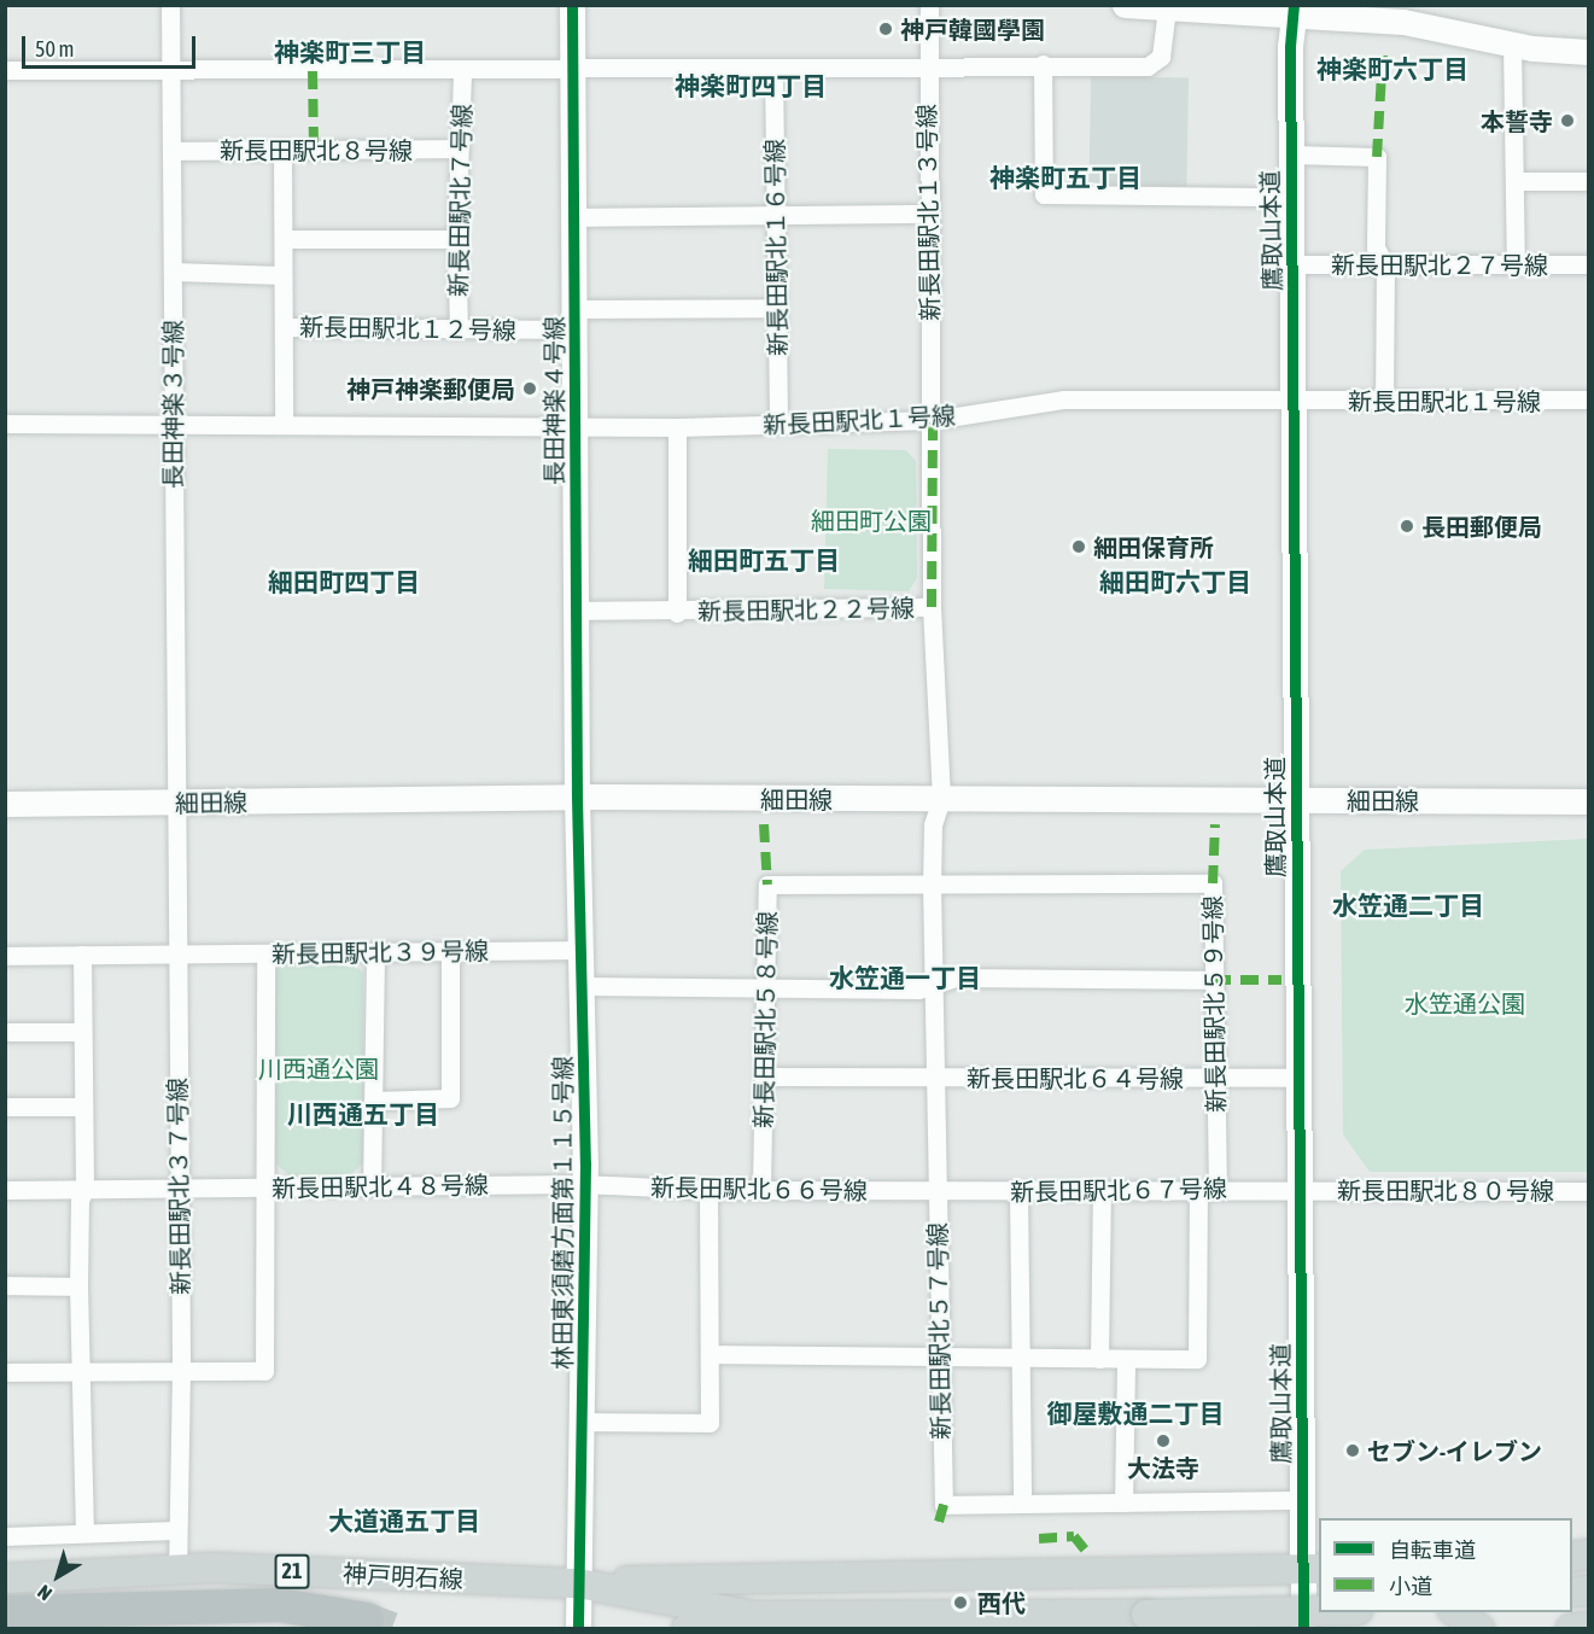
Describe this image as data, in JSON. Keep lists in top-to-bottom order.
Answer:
{
  "streets": {
    "main road": ["21", "神戸明石線"],
    "street": [
      "新長田駅北８号線",
      "新長田駅北７号線",
      "新長田駅北１３号線",
      "鷹取山本道",
      "新長田駅北１６号線",
      "新長田駅北２７号線",
      "新長田駅北１２号線",
      "長田神楽４号線",
      "新長田駅北１号線",
      "長田神楽３号線",
      "新長田駅北２２号線",
      "細田線",
      "新長田駅北３９号線",
      "新長田駅北５９号線",
      "新長田駅北５８号線",
      "新長田駅北６４号線",
      "新長田駅北３７号線",
      "新長田駅北４８号線",
      "新長田駅北６６号線",
      "新長田駅北６７号線",
      "新長田駅北８０号線",
      "林田東須磨方面第１１５号線",
      "新長田駅北５７号線"
    ]
  },
  "crossings": [
    ["新長田駅北８号線", "新長田駅北７号線"],
    ["新長田駅北８号線", "長田神楽３号線"],
    ["新長田駅北７号線", "新長田駅北１２号線"],
    ["新長田駅北１３号線", "新長田駅北１号線"],
    ["新長田駅北１３号線", "新長田駅北２２号線"],
    ["鷹取山本道", "新長田駅北２７号線"],
    ["鷹取山本道", "新長田駅北１号線"],
    ["鷹取山本道", "細田線"],
    ["鷹取山本道", "新長田駅北６４号線"],
    ["鷹取山本道", "新長田駅北６７号線"],
    ["鷹取山本道", "新長田駅北８０号線"],
    ["鷹取山本道", "新長田駅北５７号線"],
    ["新長田駅北１６号線", "新長田駅北１２号線"],
    ["新長田駅北１６号線", "新長田駅北１号線"],
    ["新長田駅北１２号線", "長田神楽４号線"],
    ["長田神楽４号線", "新長田駅北１号線"],
    ["長田神楽４号線", "新長田駅北２２号線"],
    ["長田神楽４号線", "細田線"],
    ["長田神楽４号線", "林田東須磨方面第１１５号線"],
    ["新長田駅北１号線", "長田神楽３号線"],
    ["長田神楽３号線", "細田線"],
    ["長田神楽３号線", "新長田駅北３７号線"],
    ["新長田駅北２２号線", "細田線"],
    ["新長田駅北２２号線", "新長田駅北５７号線"],
    ["細田線", "新長田駅北３７号線"],
    ["細田線", "林田東須磨方面第１１５号線"],
    ["細田線", "新長田駅北５７号線"],
    ["新長田駅北３９号線", "新長田駅北３７号線"],
    ["新長田駅北３９号線", "林田東須磨方面第１１５号線"],
    ["新長田駅北５９号線", "新長田駅北５８号線"],
    ["新長田駅北５９号線", "新長田駅北６４号線"],
    ["新長田駅北５９号線", "新長田駅北６７号線"],
    ["新長田駅北５９号線", "新長田駅北５７号線"],
    ["新長田駅北５８号線", "新長田駅北６４号線"],
    ["新長田駅北５８号線", "新長田駅北６６号線"],
    ["新長田駅北５８号線", "新長田駅北５７号線"],
    ["新長田駅北６４号線", "新長田駅北５７号線"],
    ["新長田駅北３７号線", "新長田駅北４８号線"],
    ["新長田駅北３７号線", "神戸明石線"],
    ["新長田駅北４８号線", "新長田駅北６６号線"],
    ["新長田駅北４８号線", "林田東須磨方面第１１５号線"],
    ["新長田駅北６６号線", "新長田駅北６７号線"],
    ["新長田駅北６６号線", "林田東須磨方面第１１５号線"],
    ["新長田駅北６６号線", "新長田駅北５７号線"],
    ["新長田駅北６７号線", "新長田駅北８０号線"],
    ["新長田駅北６７号線", "新長田駅北５７号線"],
    ["林田東須磨方面第１１５号線", "神戸明石線"]
  ],
  "districts": [
    "神楽町三丁目",
    "神楽町六丁目",
    "神楽町四丁目",
    "神楽町五丁目",
    "細田町五丁目",
    "細田町四丁目",
    "細田町六丁目",
    "水笠通二丁目",
    "水笠通一丁目",
    "川西通五丁目",
    "御屋敷通二丁目",
    "大道通五丁目"
  ],
  "parks": ["細田町公園", "水笠通公園", "川西通公園"],
  "places": [
    "神戸韓國學園",
    "本誓寺",
    "神戸神楽郵便局",
    "長田郵便局",
    "細田保育所",
    "大法寺",
    "セブン-イレブン",
    "西代"
  ],
  "legend": ["自転車道", "小道"],
  "scale_bar": "50 m",
  "north": "bottom left"
}
